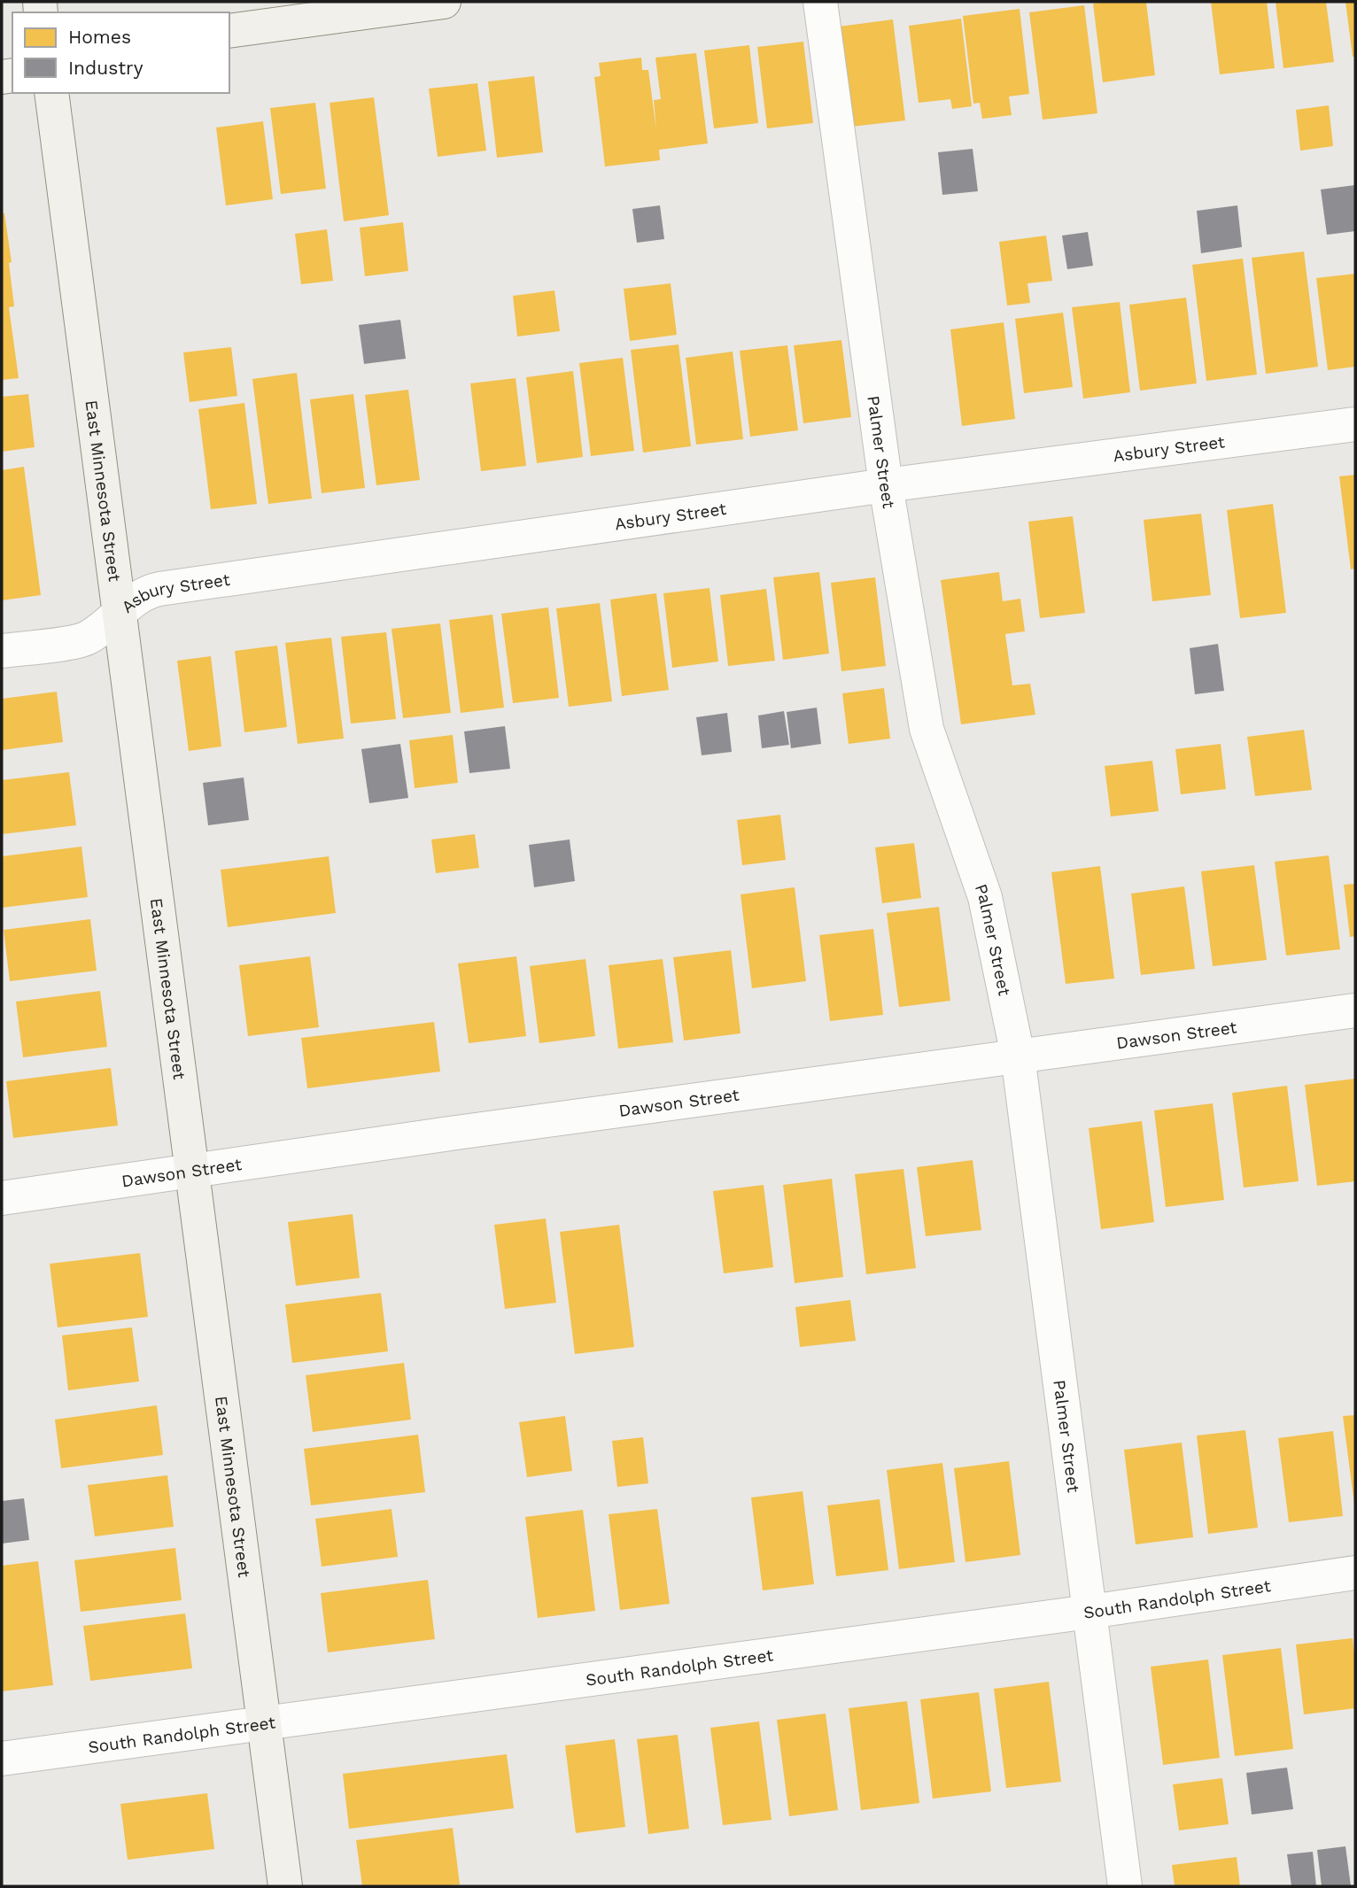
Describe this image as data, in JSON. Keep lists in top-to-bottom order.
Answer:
{
  "streets": {
    "street": [
      "Asbury Street",
      "Palmer Street",
      "East Minnesota Street",
      "Dawson Street",
      "South Randolph Street"
    ]
  },
  "crossings": [
    ["Asbury Street", "Palmer Street"],
    ["Asbury Street", "East Minnesota Street"],
    ["Palmer Street", "Dawson Street"],
    ["Palmer Street", "South Randolph Street"],
    ["East Minnesota Street", "Dawson Street"],
    ["East Minnesota Street", "South Randolph Street"]
  ],
  "legend": ["Homes", "Industry"]
}
